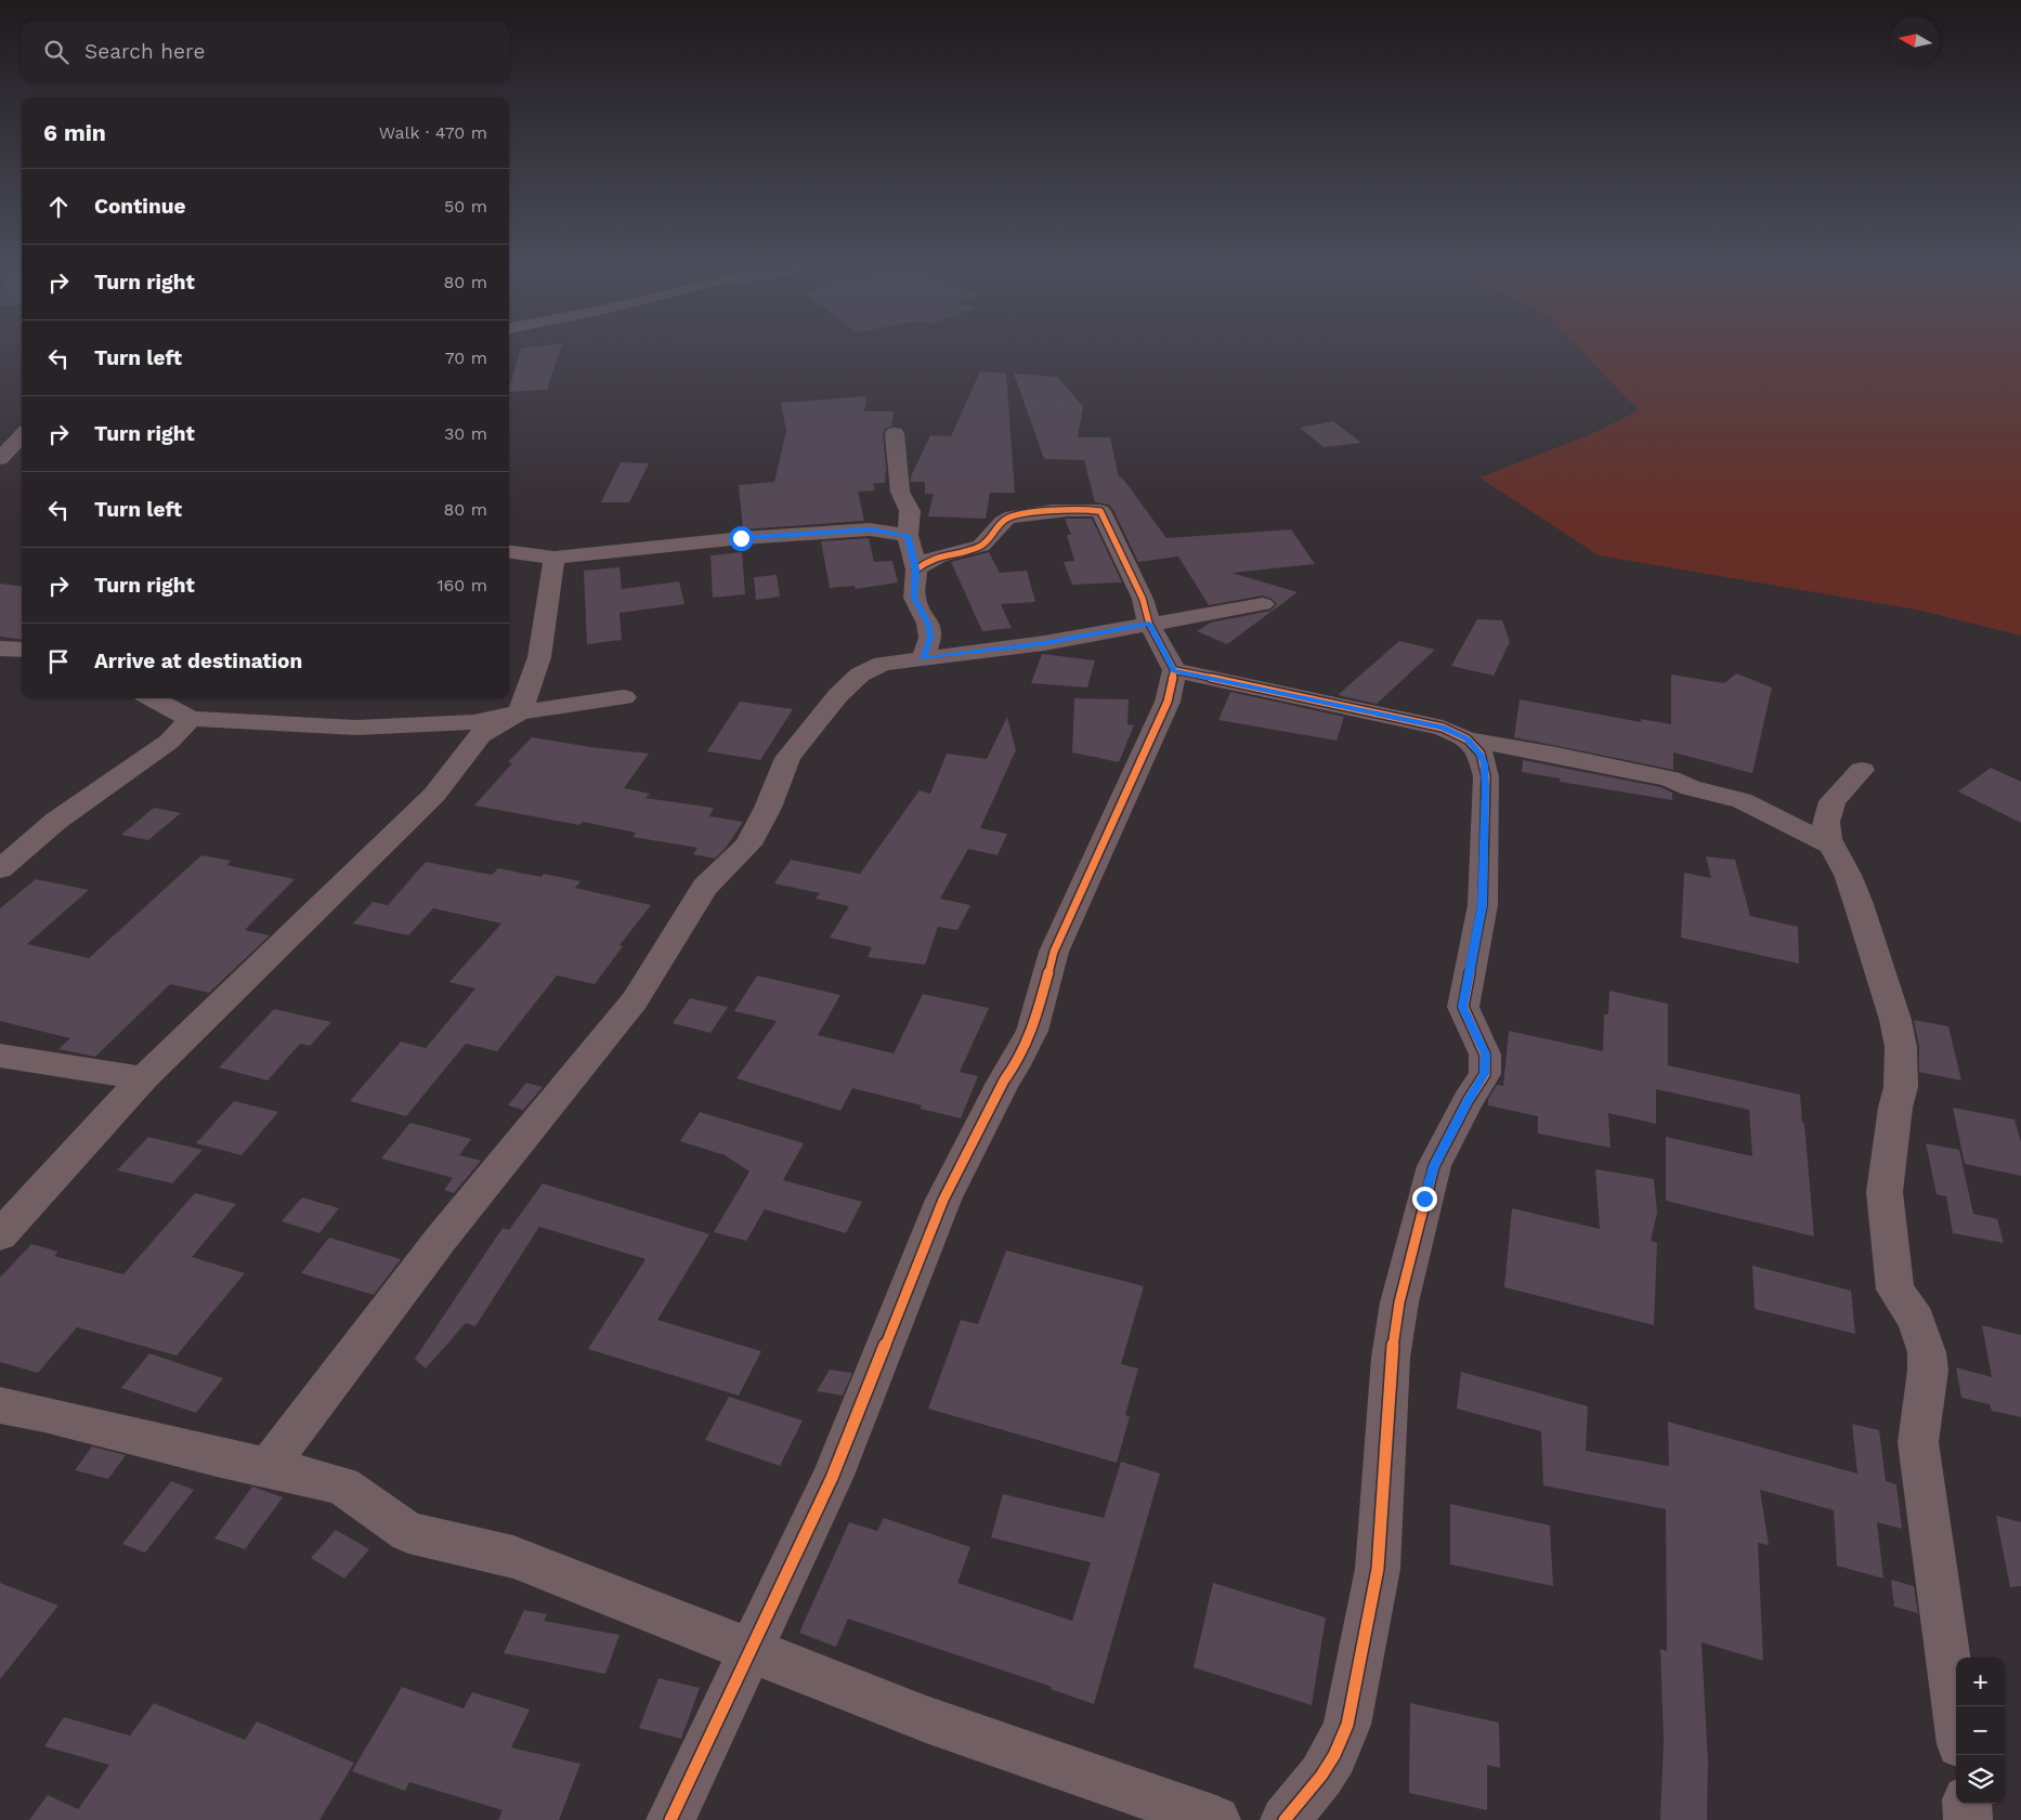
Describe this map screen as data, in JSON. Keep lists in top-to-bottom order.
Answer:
{
  "north": "left",
  "page": {
    "search": "Search here",
    "heading": ["6 min", "Walk · 470 m"],
    "list": [
      ["Continue", "50 m"],
      ["Turn right", "80 m"],
      ["Turn left", "70 m"],
      ["Turn right", "30 m"],
      ["Turn left", "80 m"],
      ["Turn right", "160 m"],
      "Arrive at destination"
    ],
    "map_buttons": ["+", "−"]
  }
}
